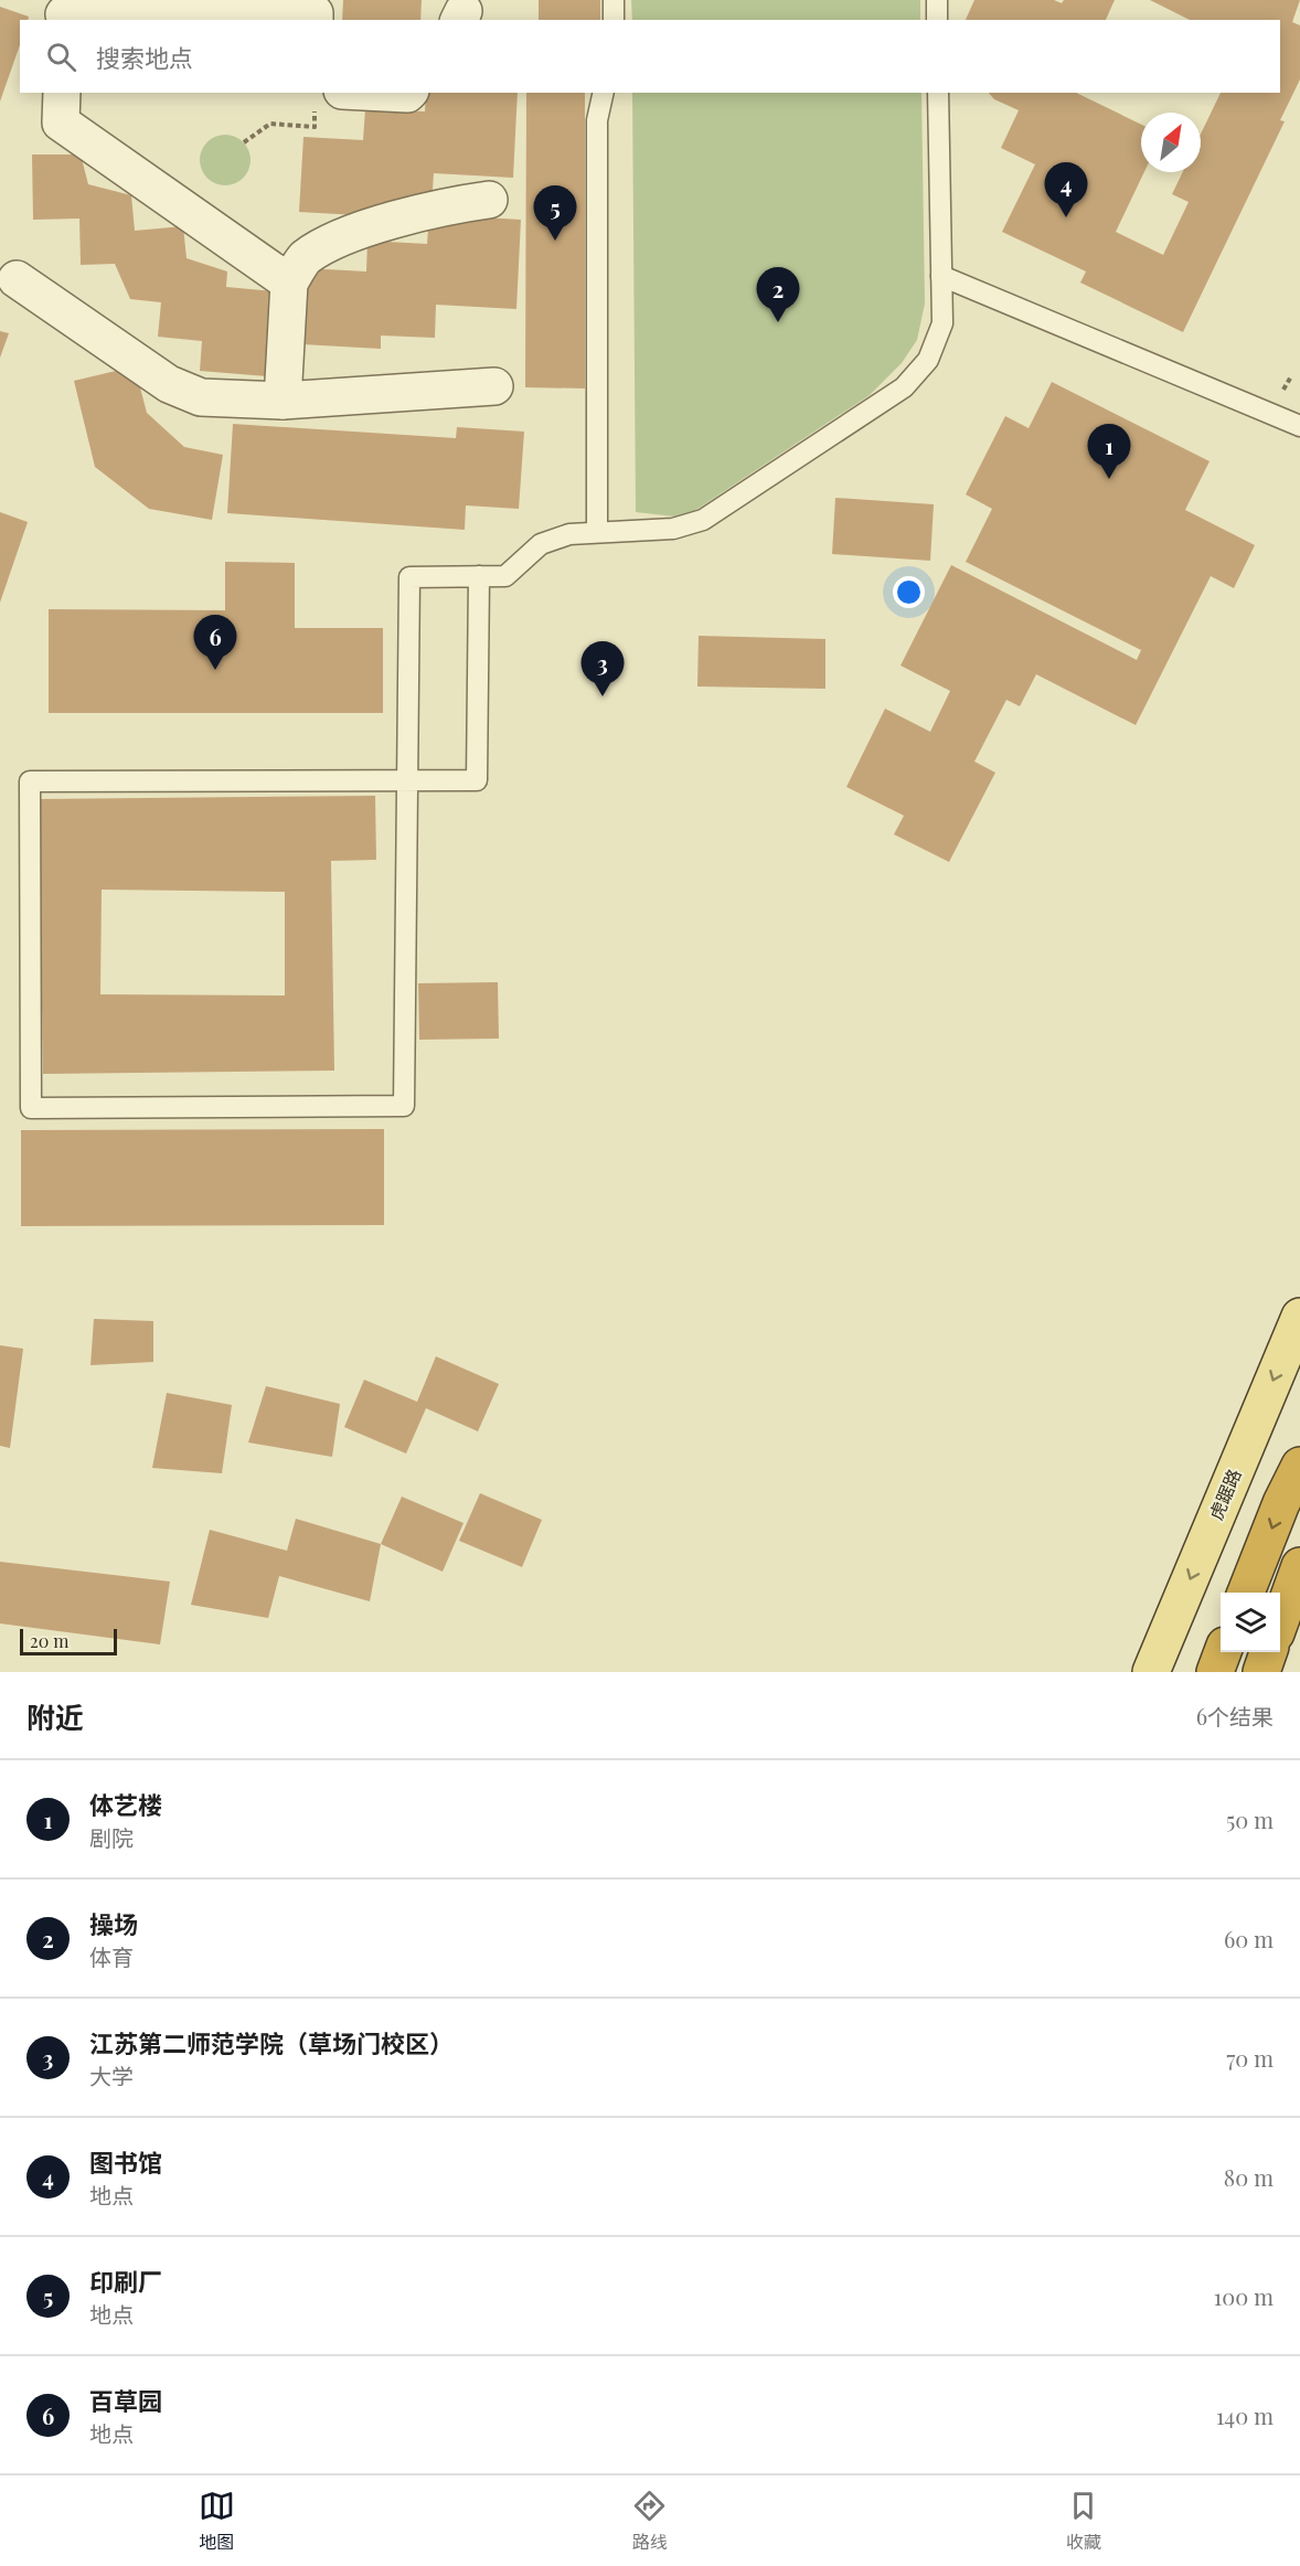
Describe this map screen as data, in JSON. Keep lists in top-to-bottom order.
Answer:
{
  "streets": {
    "main road": ["虎踞路"]
  },
  "one_way": ["虎踞路"],
  "scale_bar": "20 m",
  "north": "top right",
  "page": {
    "search": "搜索地点",
    "pins": [
      "4",
      "5",
      "2",
      "1",
      "6",
      "3"
    ],
    "scale": "20 m",
    "heading": ["附近", "6个结果"],
    "list": [
      {
        "mark": "1",
        "name": "体艺楼",
        "note": "剧院",
        "value": "50 m"
      },
      {
        "mark": "2",
        "name": "操场",
        "note": "体育",
        "value": "60 m"
      },
      {
        "mark": "3",
        "name": "江苏第二师范学院（草场门校区）",
        "note": "大学",
        "value": "70 m"
      },
      {
        "mark": "4",
        "name": "图书馆",
        "note": "地点",
        "value": "80 m"
      },
      {
        "mark": "5",
        "name": "印刷厂",
        "note": "地点",
        "value": "100 m"
      },
      {
        "mark": "6",
        "name": "百草园",
        "note": "地点",
        "value": "140 m"
      }
    ],
    "nav": ["地图", "路线", "收藏"]
  }
}
